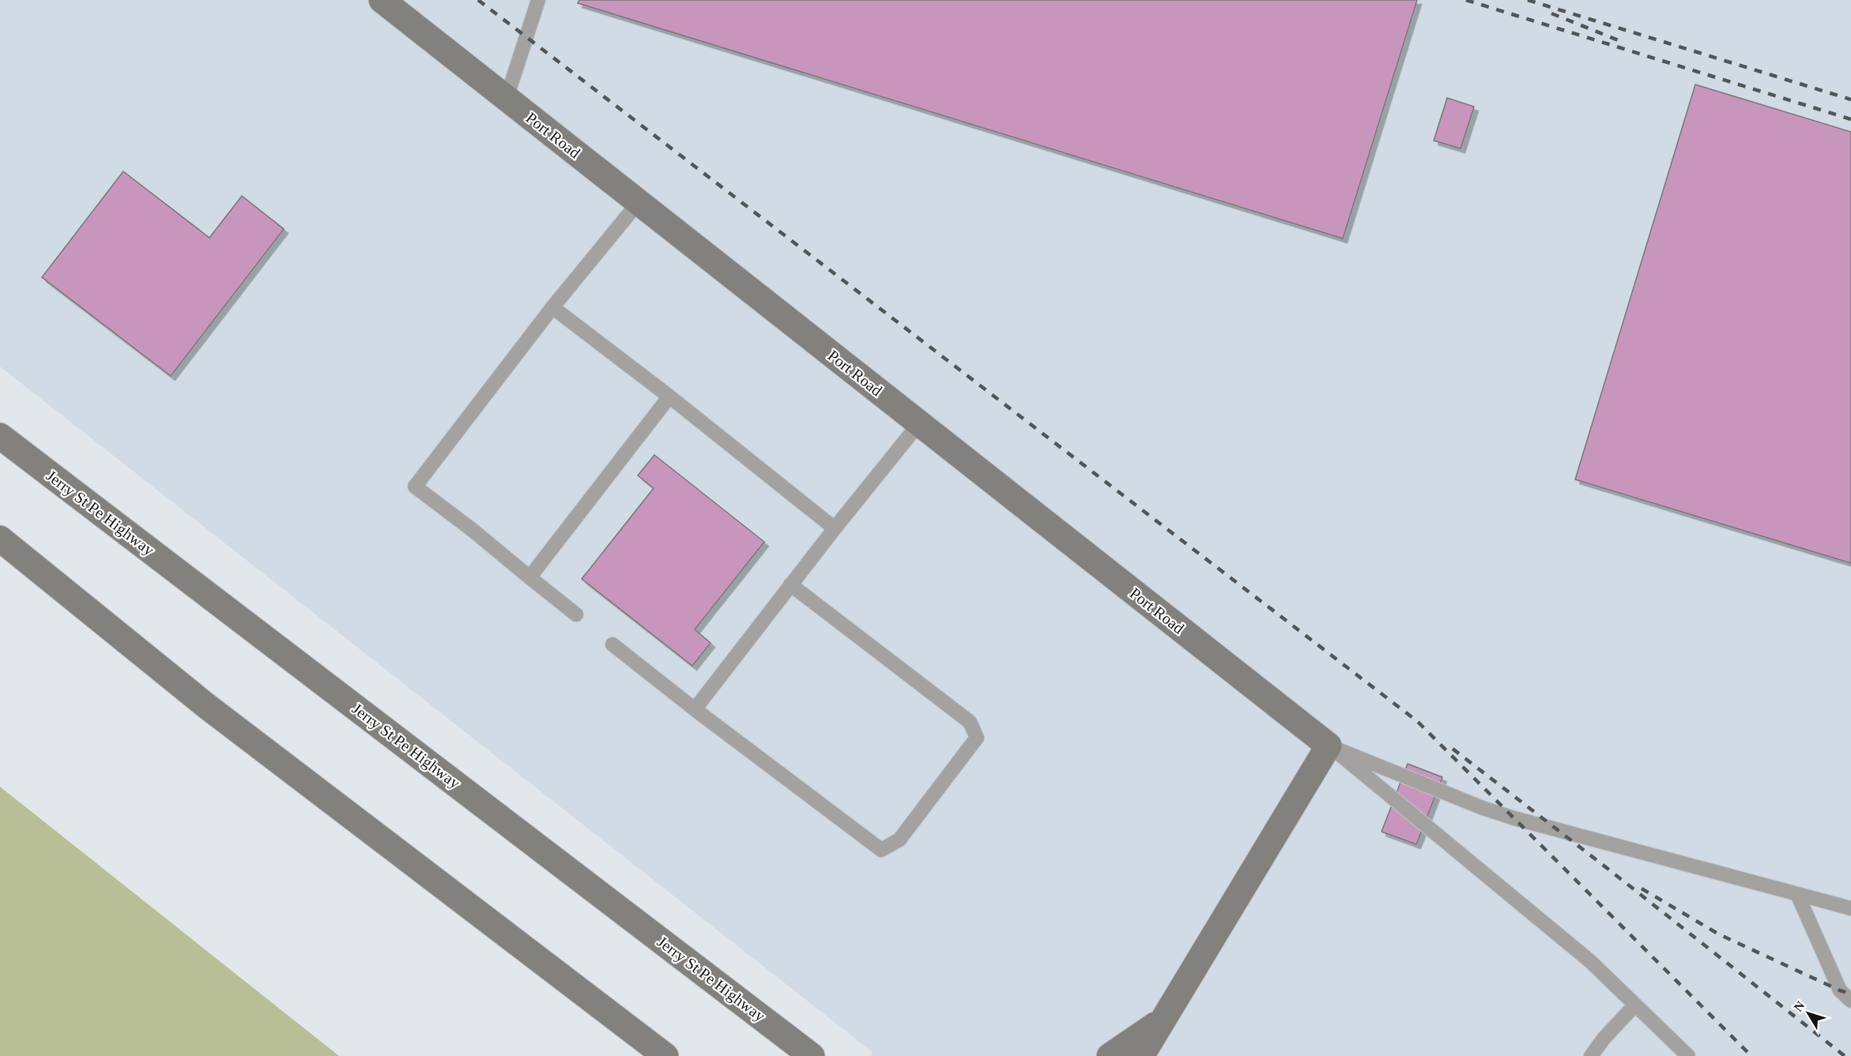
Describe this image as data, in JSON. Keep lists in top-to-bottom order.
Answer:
{
  "streets": {
    "main road": ["Port Road", "Jerry St Pe Highway"]
  },
  "north": "top left"
}
